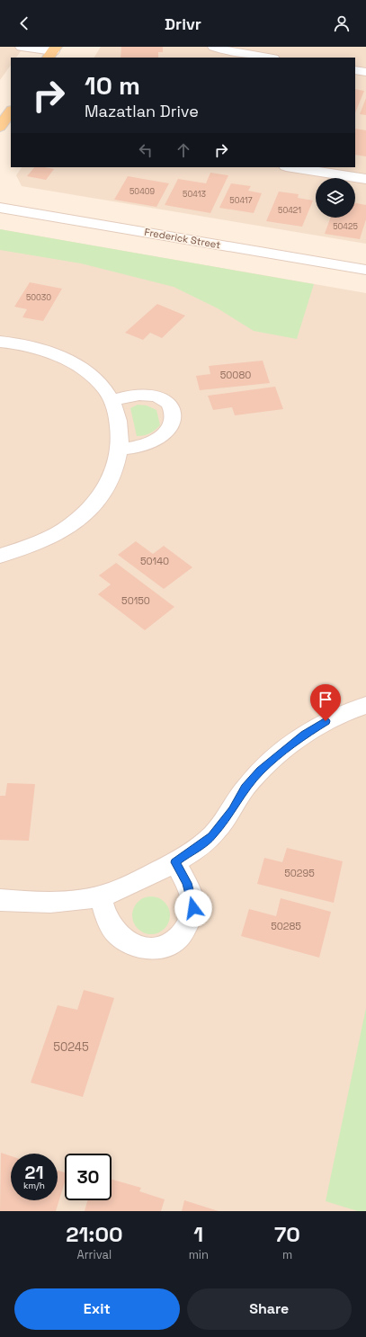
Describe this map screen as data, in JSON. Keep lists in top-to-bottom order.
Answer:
{
  "streets": {
    "street": ["Frederick Street"]
  },
  "house_numbers": [
    "50409",
    "50413",
    "50417",
    "50421",
    "50425",
    "50030",
    "50080",
    "50140",
    "50150",
    "50295",
    "50285",
    "50245"
  ],
  "page": {
    "header": "Drivr",
    "turn": ["10 m", "Mazatlan Drive"],
    "speed": "21 km/h",
    "limit": "30",
    "eta": [
      "21:00",
      "Arrival",
      "1",
      "min",
      "70",
      "m"
    ],
    "buttons": ["Exit", "Share"]
  }
}
